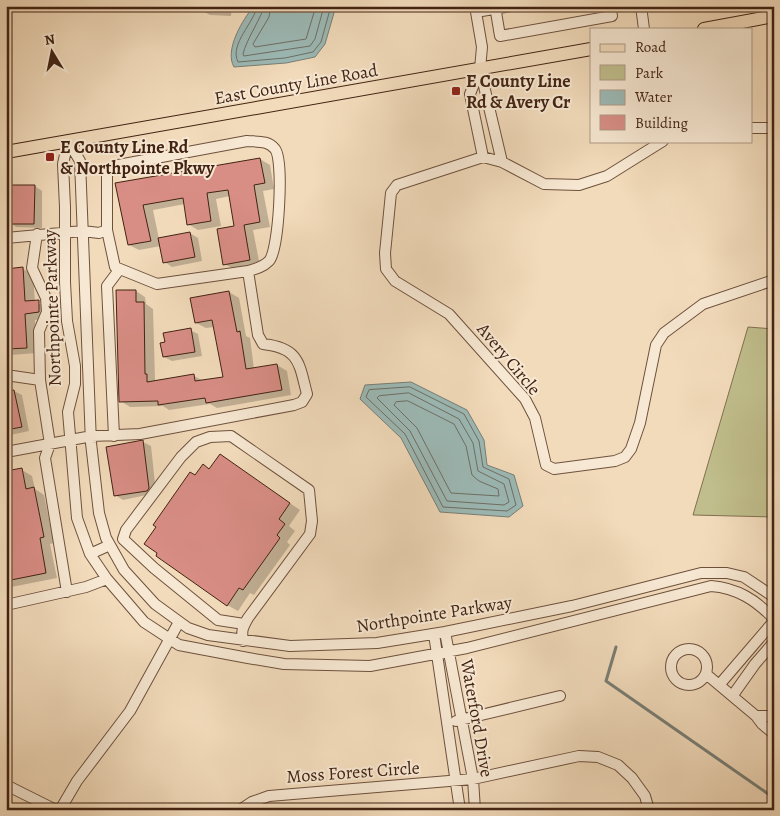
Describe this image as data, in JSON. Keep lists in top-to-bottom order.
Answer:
{
  "streets": {
    "main road": ["East County Line Road"],
    "street": [
      "Northpointe Parkway",
      "Avery Circle",
      "Waterford Drive",
      "Moss Forest Circle"
    ]
  },
  "crossings": [
    ["East County Line Road", "Northpointe Parkway"],
    ["Northpointe Parkway", "Waterford Drive"],
    ["Waterford Drive", "Moss Forest Circle"]
  ],
  "places": {
    "transit": ["E County Line Rd & Avery Cr", "E County Line Rd & Northpointe Pkwy"]
  },
  "legend": [
    "Road",
    "Park",
    "Water",
    "Building"
  ],
  "north": "top"
}
